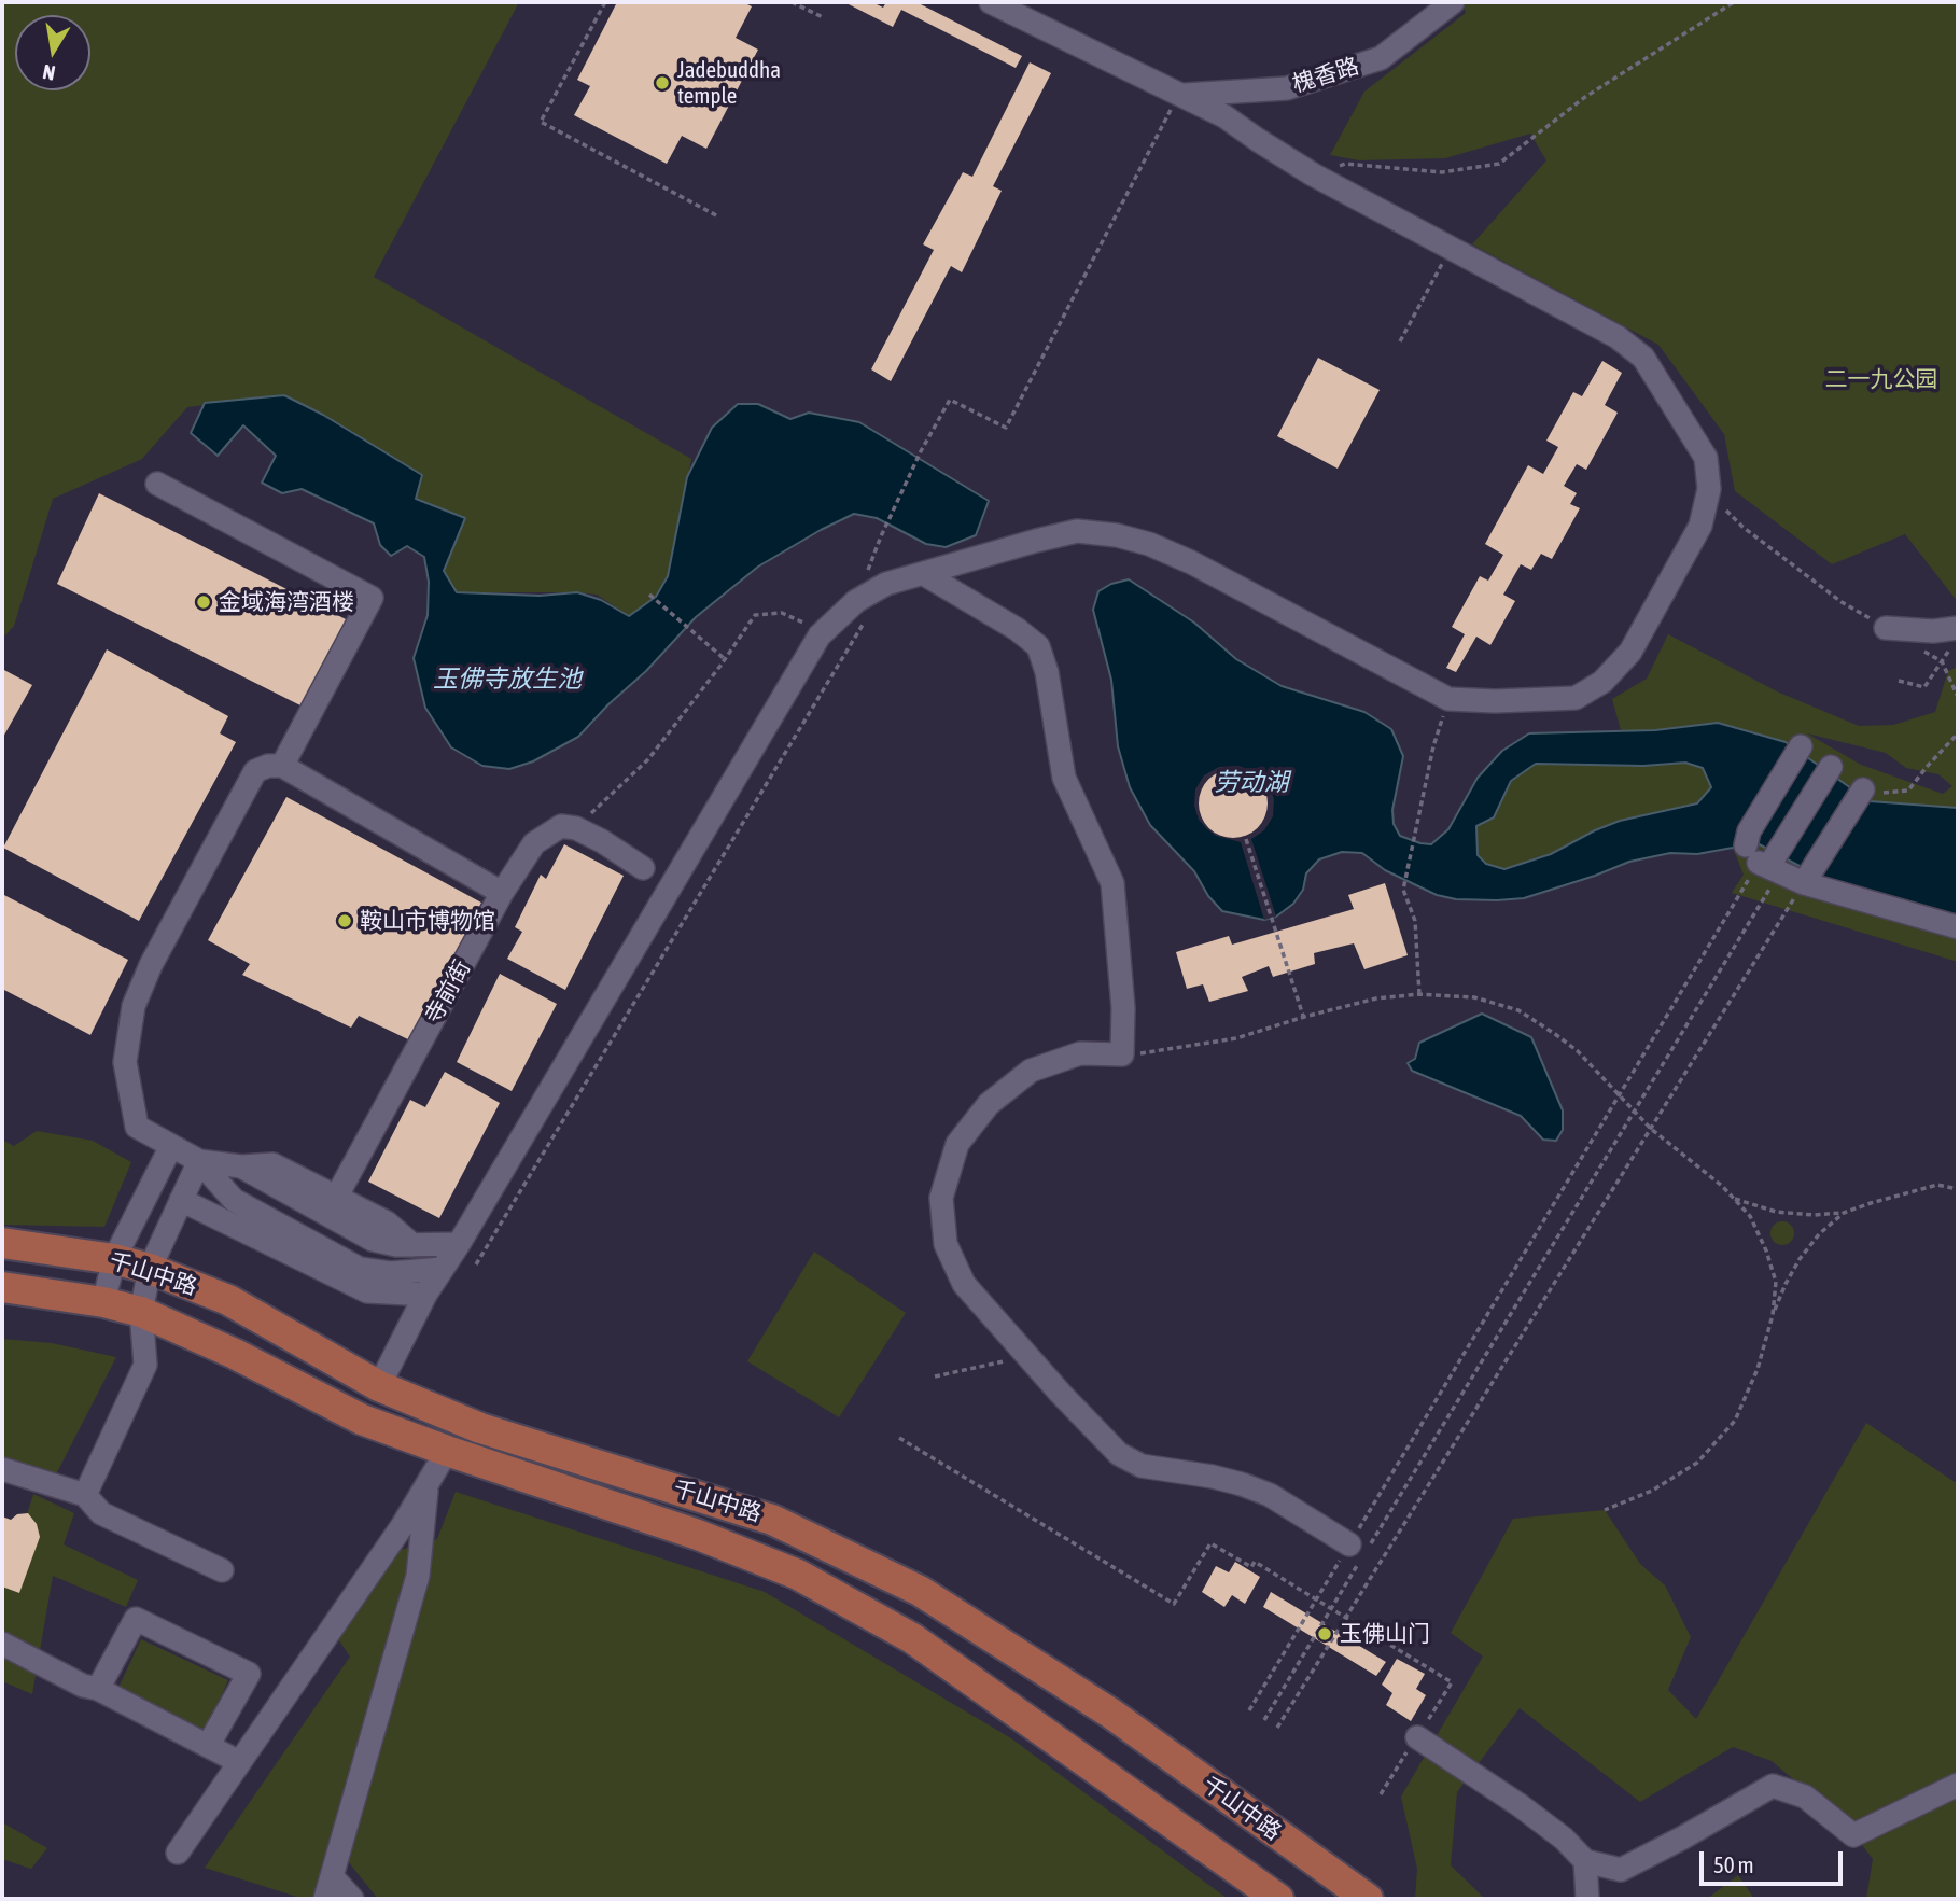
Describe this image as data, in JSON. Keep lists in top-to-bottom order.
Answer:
{
  "streets": {
    "main road": ["千山中路"],
    "street": ["槐香路", "寺前街"]
  },
  "water": ["玉佛寺放生池", "劳动湖"],
  "parks": ["二一九公园"],
  "places": [
    "Jadebuddha temple",
    "金域海湾酒楼",
    "鞍山市博物馆",
    "玉佛山门"
  ],
  "scale_bar": "50 m",
  "north": "bottom"
}
